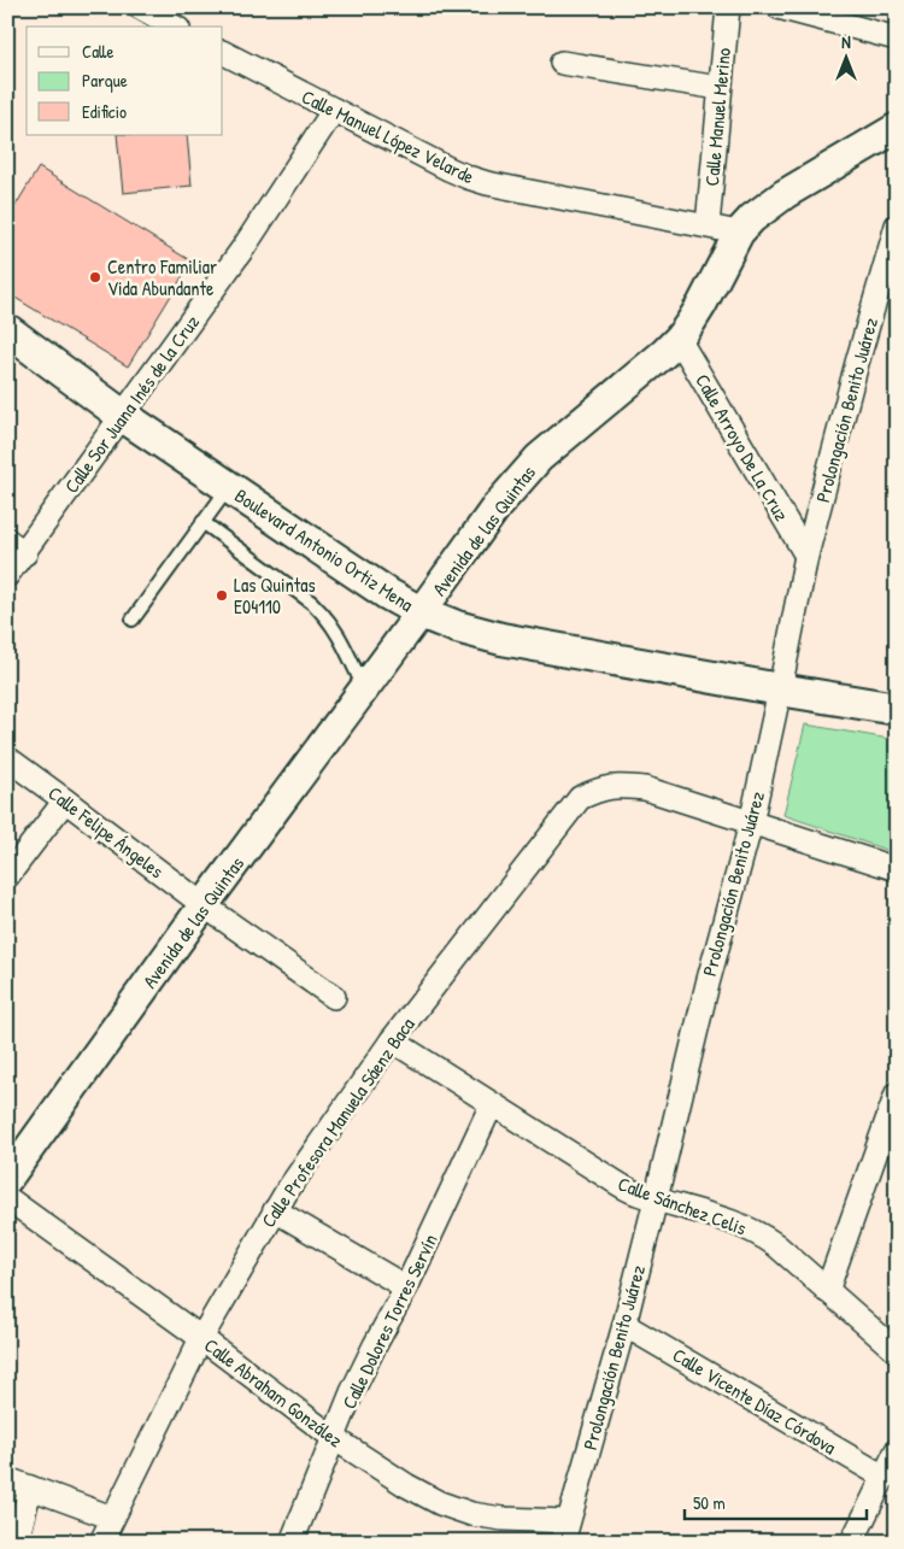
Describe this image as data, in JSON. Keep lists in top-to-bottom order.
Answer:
{
  "streets": {
    "main road": ["Boulevard Antonio Ortiz Mena"],
    "street": [
      "Calle Manuel Merino",
      "Calle Manuel López Velarde",
      "Calle Sor Juana Inés de la Cruz",
      "Prolongación Benito Juárez",
      "Calle Arroyo De La Cruz",
      "Avenida de las Quintas",
      "Calle Felipe Ángeles",
      "Calle Profesora Manuela Sáenz Baca",
      "Calle Sánchez Celis",
      "Calle Dolores Torres Servín",
      "Calle Abraham González",
      "Calle Vicente Díaz Córdova"
    ]
  },
  "crossings": [
    ["Calle Manuel Merino", "Calle Manuel López Velarde"],
    ["Calle Manuel López Velarde", "Calle Sor Juana Inés de la Cruz"],
    ["Calle Manuel López Velarde", "Avenida de las Quintas"],
    ["Calle Sor Juana Inés de la Cruz", "Boulevard Antonio Ortiz Mena"],
    ["Prolongación Benito Juárez", "Calle Arroyo De La Cruz"],
    ["Prolongación Benito Juárez", "Boulevard Antonio Ortiz Mena"],
    ["Prolongación Benito Juárez", "Calle Profesora Manuela Sáenz Baca"],
    ["Prolongación Benito Juárez", "Calle Sánchez Celis"],
    ["Prolongación Benito Juárez", "Calle Abraham González"],
    ["Prolongación Benito Juárez", "Calle Vicente Díaz Córdova"],
    ["Calle Arroyo De La Cruz", "Avenida de las Quintas"],
    ["Avenida de las Quintas", "Boulevard Antonio Ortiz Mena"],
    ["Avenida de las Quintas", "Calle Felipe Ángeles"],
    ["Calle Profesora Manuela Sáenz Baca", "Calle Sánchez Celis"],
    ["Calle Profesora Manuela Sáenz Baca", "Calle Abraham González"],
    ["Calle Sánchez Celis", "Calle Dolores Torres Servín"],
    ["Calle Dolores Torres Servín", "Calle Abraham González"]
  ],
  "places": ["Centro Familiar Vida Abundante", "Las Quintas E04110"],
  "legend": ["Calle", "Parque", "Edificio"],
  "scale_bar": "50 m",
  "north": "top"
}
